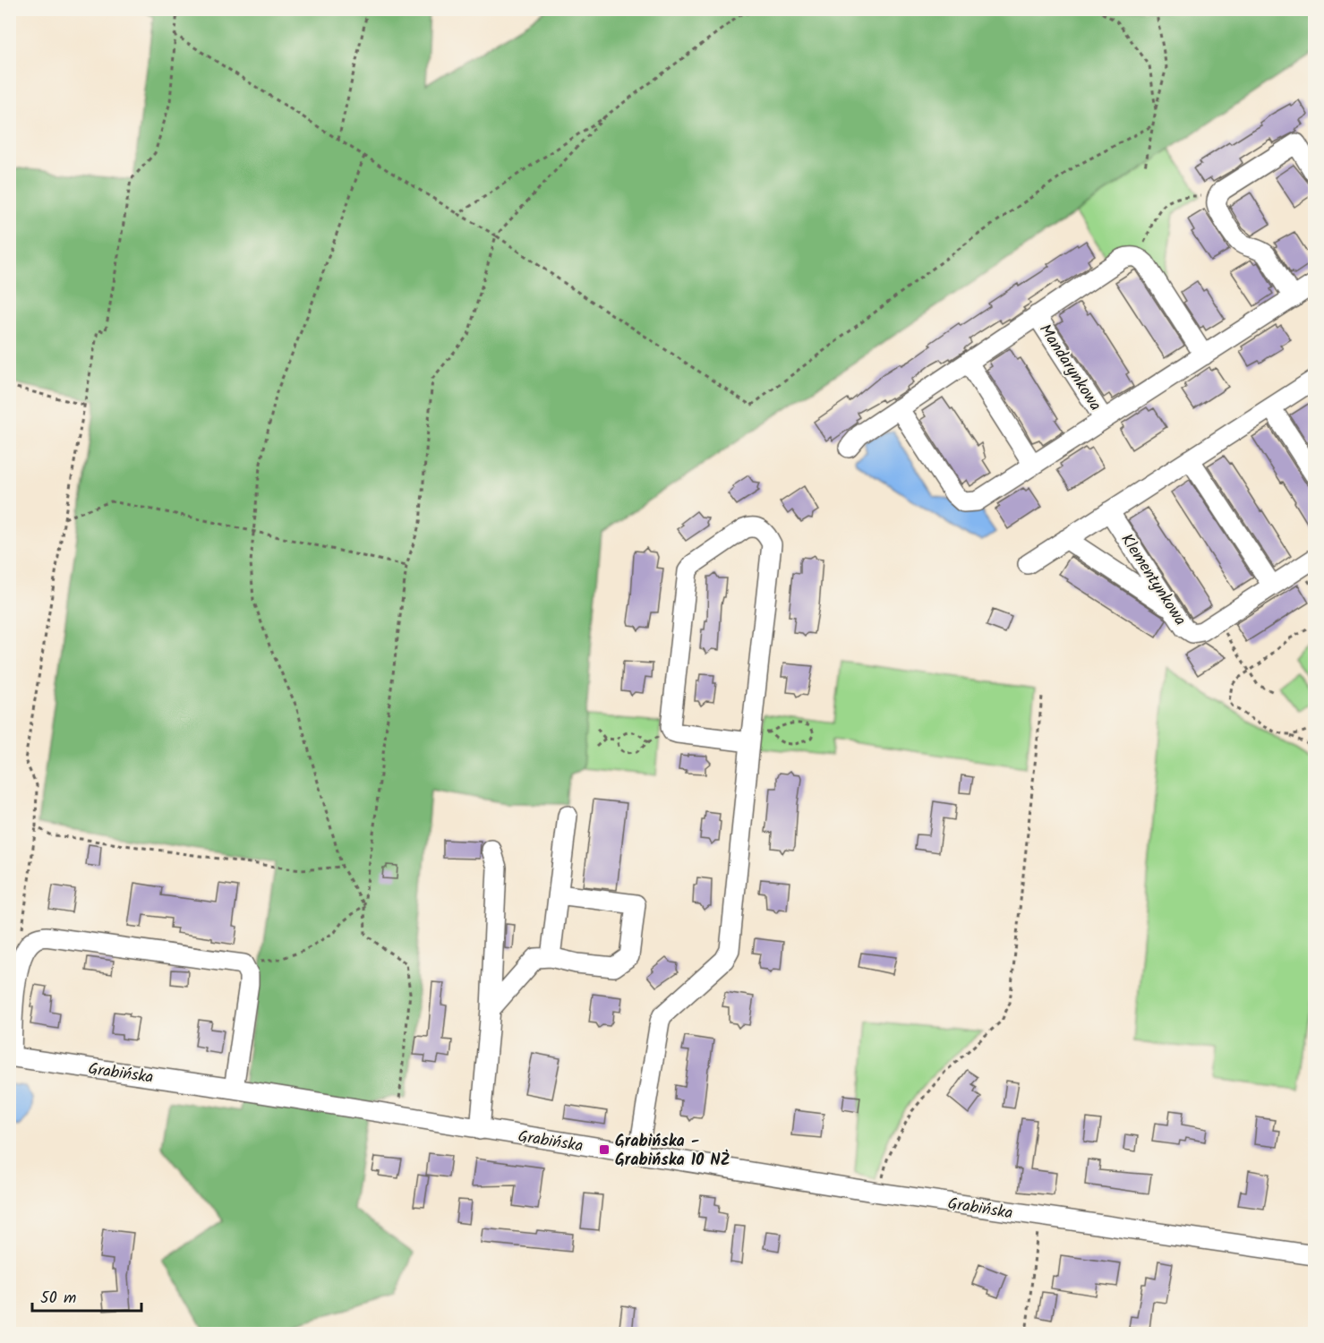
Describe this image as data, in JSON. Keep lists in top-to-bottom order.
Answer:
{
  "streets": {
    "street": ["Mandarynkowa", "Klementynkowa", "Grabińska"]
  },
  "places": {
    "transit": ["Grabińska - Grabińska 10 NŻ"]
  },
  "scale_bar": "50 m"
}
